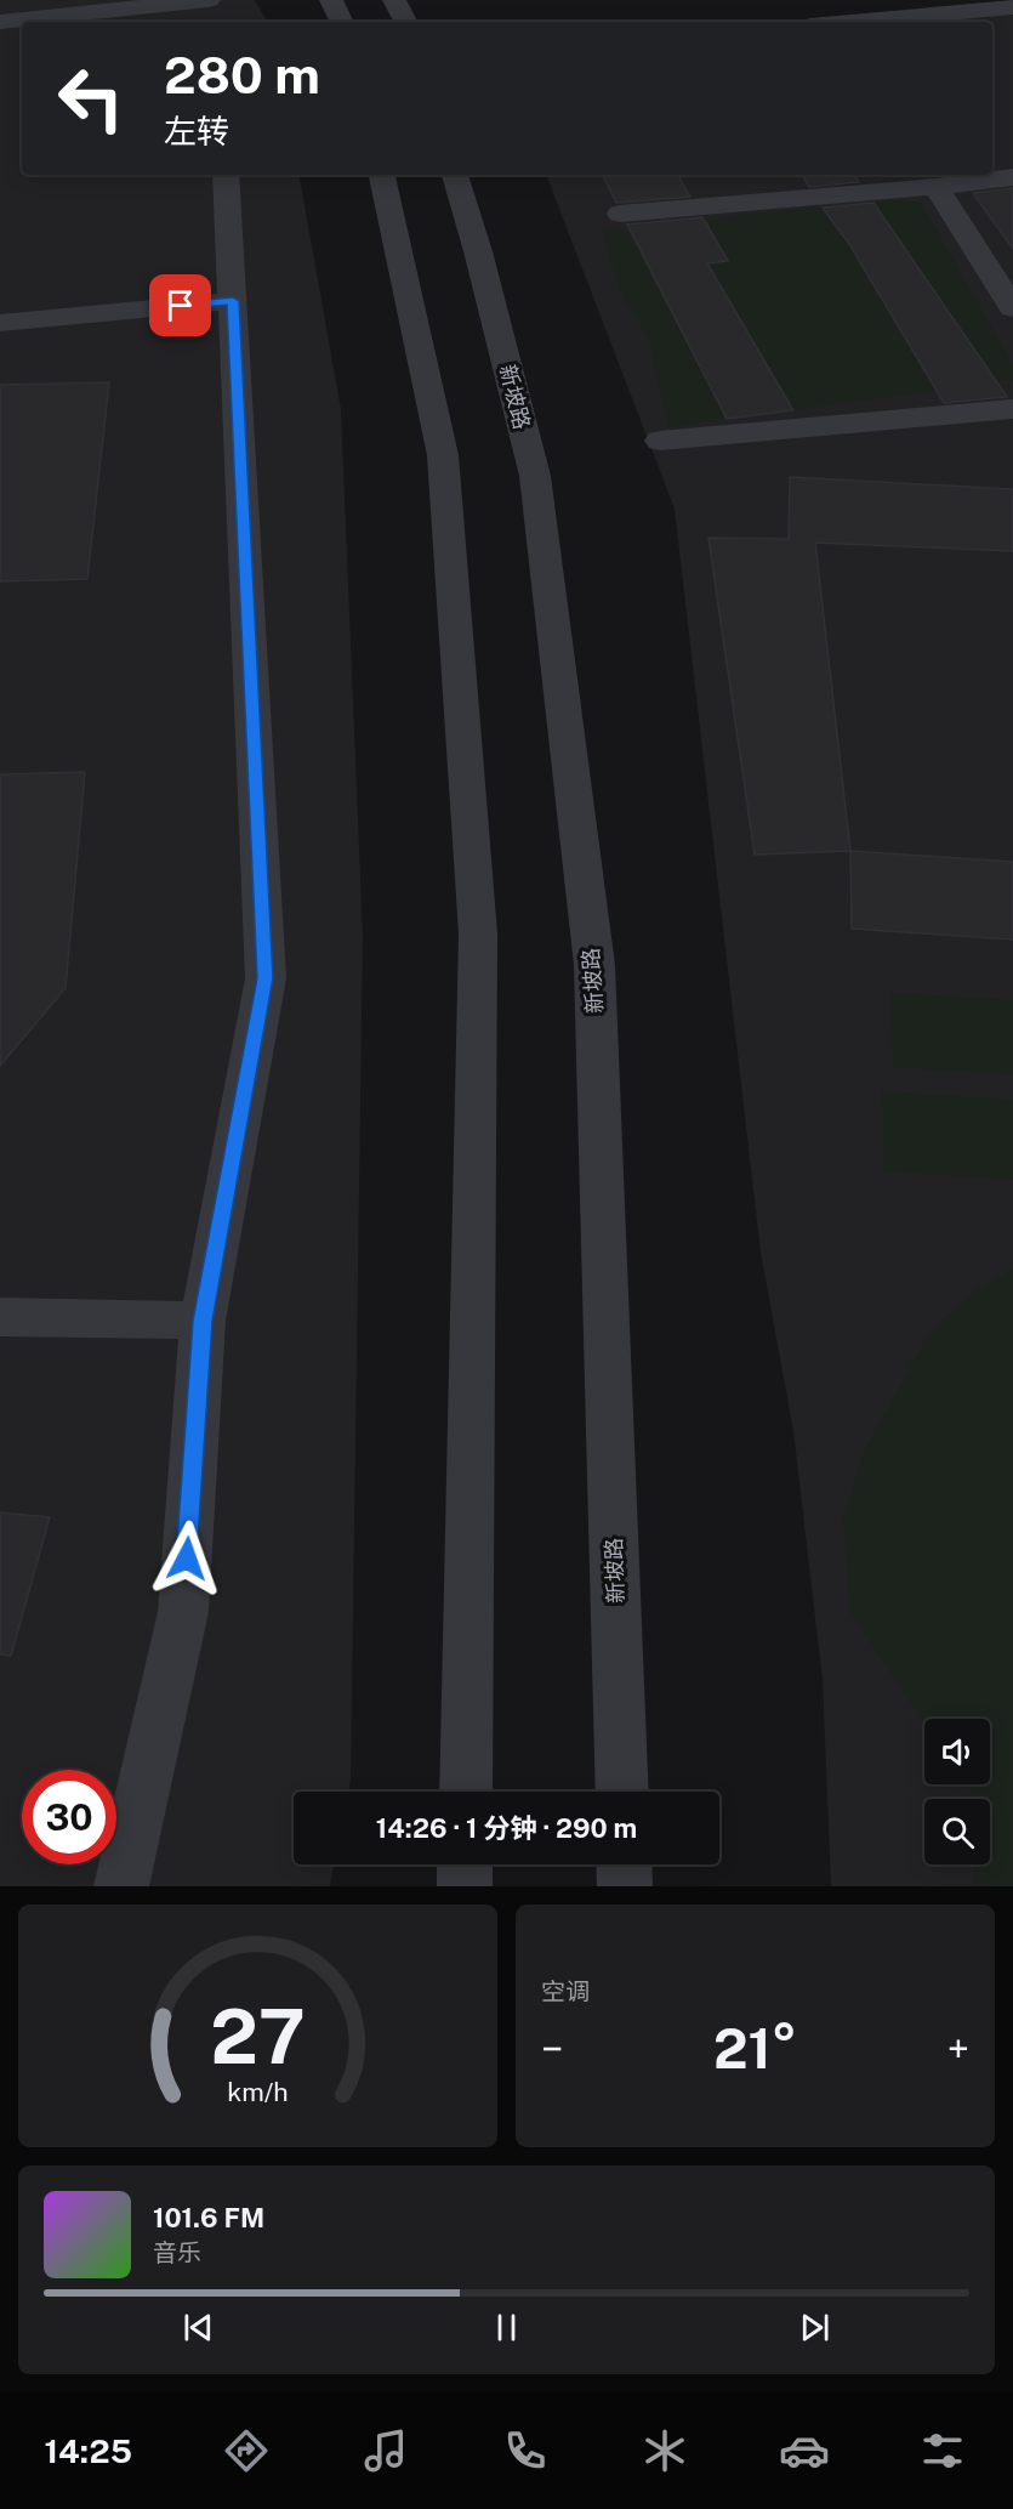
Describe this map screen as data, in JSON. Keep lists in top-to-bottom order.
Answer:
{
  "streets": {
    "street": ["新坡路"]
  },
  "page": {
    "turn": ["280 m", "左转"],
    "limit": "30",
    "trip": "14:26 · 1 分钟 · 290 m",
    "tile": "空调",
    "heat": ["−", "21°", "+"],
    "song": ["101.6 FM", "音乐"],
    "tabs": "14:25",
    "gauge": ["27", "km/h"]
  }
}
